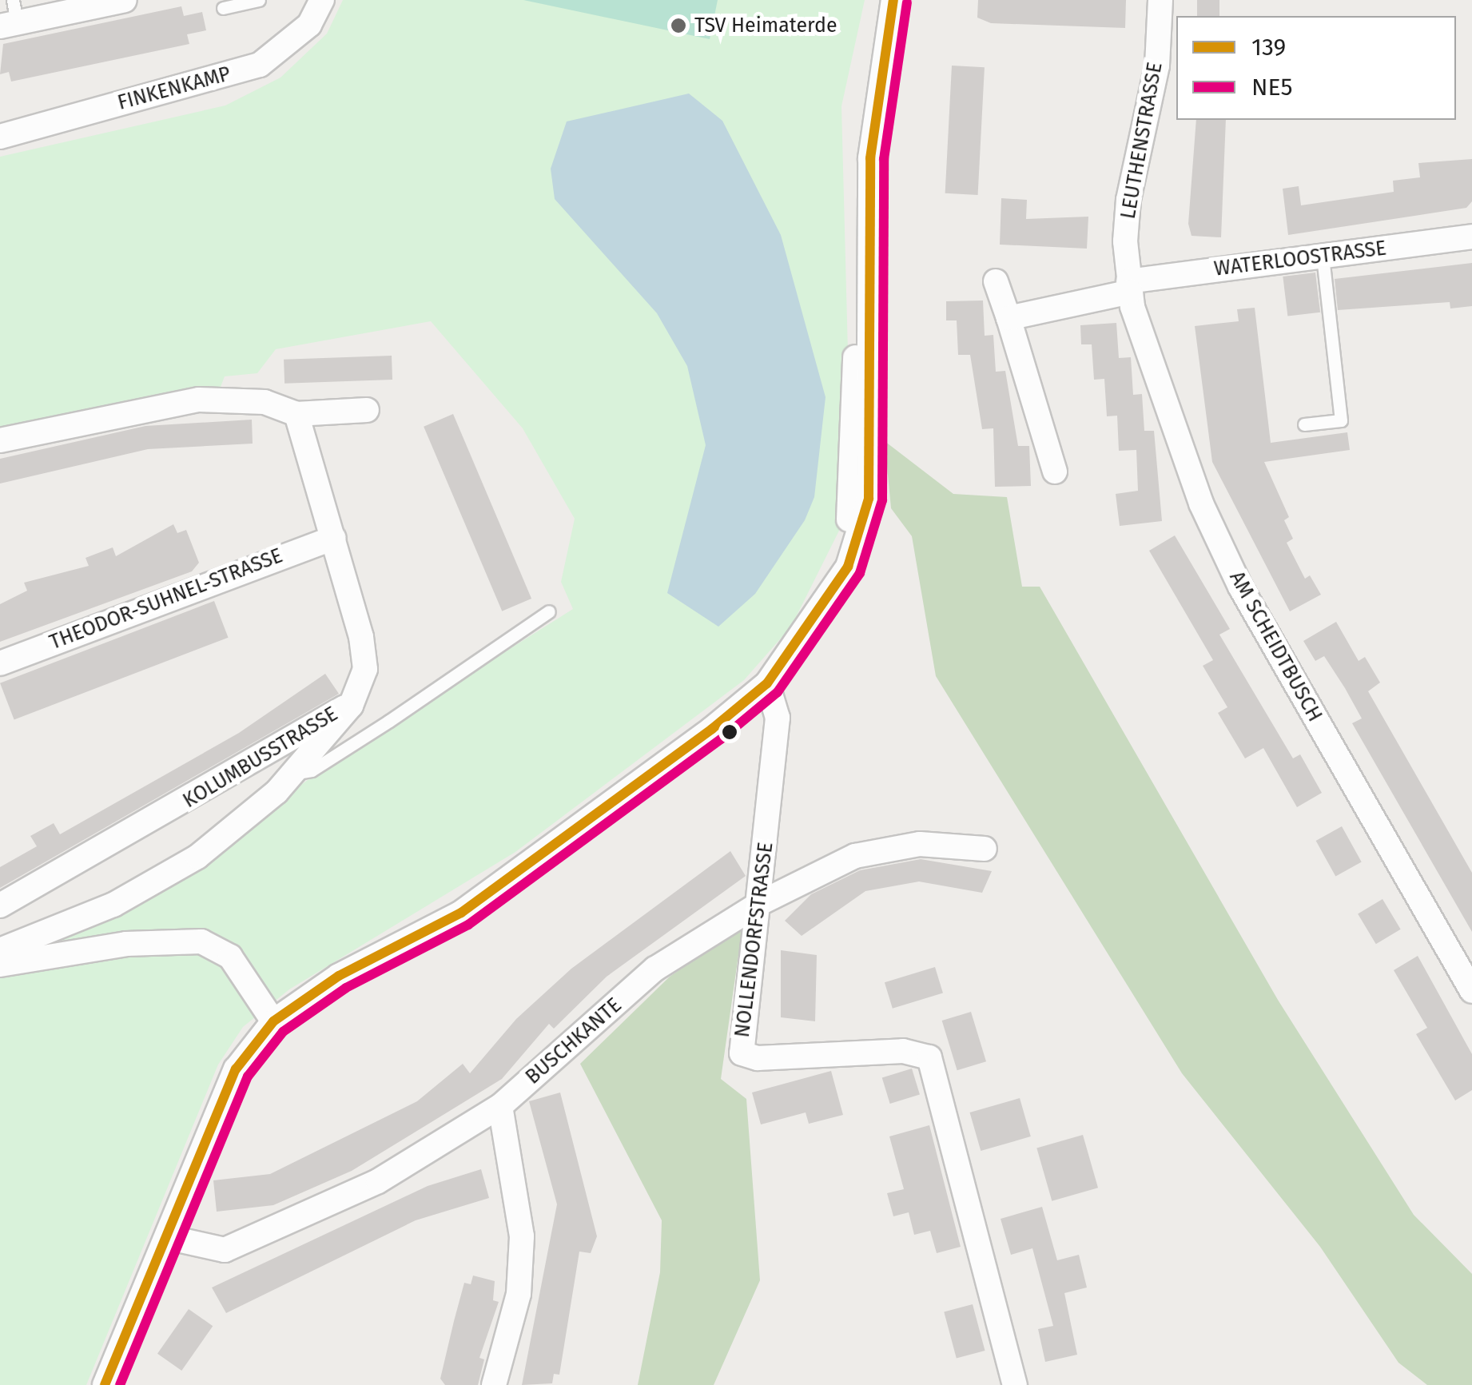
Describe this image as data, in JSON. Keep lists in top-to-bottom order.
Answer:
{
  "streets": {
    "street": [
      "FINKENKAMP",
      "LEUTHENSTRASSE",
      "WATERLOOSTRASSE",
      "THEODOR-SUHNEL-STRASSE",
      "AM SCHEIDTBUSCH",
      "KOLUMBUSSTRASSE",
      "NOLLENDORFSTRASSE",
      "BUSCHKANTE"
    ]
  },
  "crossings": [
    ["LEUTHENSTRASSE", "WATERLOOSTRASSE"],
    ["LEUTHENSTRASSE", "AM SCHEIDTBUSCH"],
    ["WATERLOOSTRASSE", "AM SCHEIDTBUSCH"],
    ["NOLLENDORFSTRASSE", "BUSCHKANTE"]
  ],
  "places": ["TSV Heimaterde"],
  "lines": ["transit line 139", "transit line NE5"],
  "legend": ["139", "NE5"]
}
